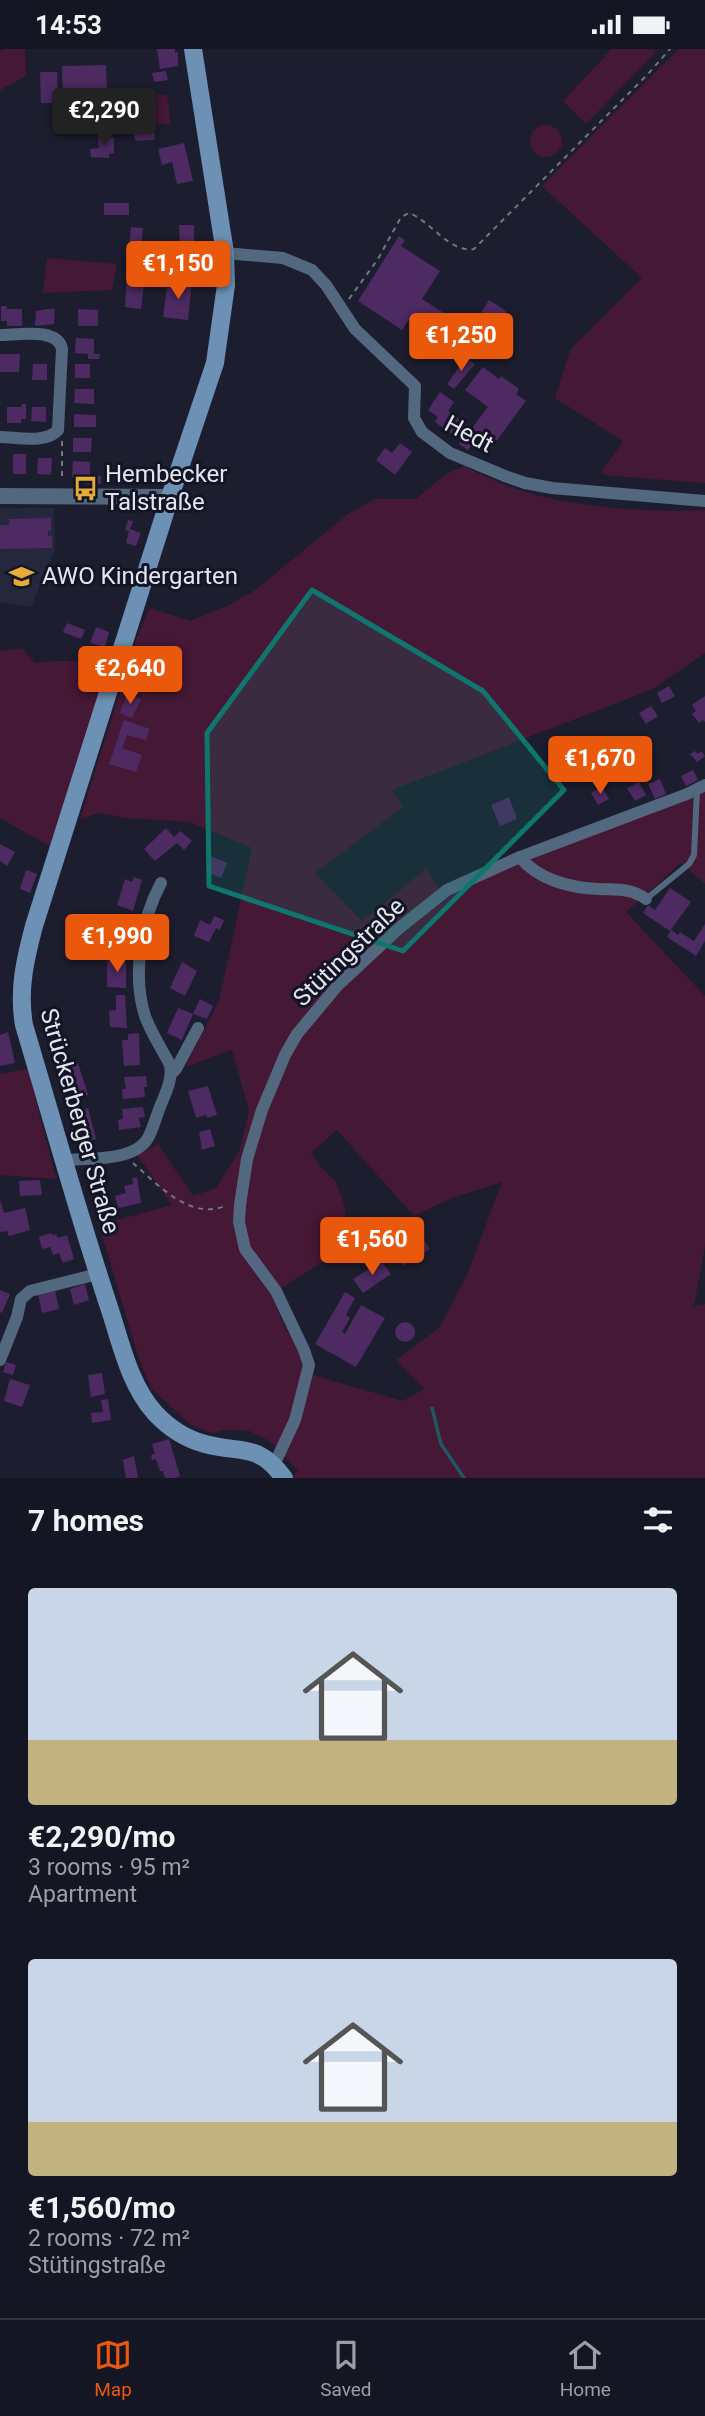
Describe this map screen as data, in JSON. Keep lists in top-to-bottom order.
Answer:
{
  "streets": {
    "main road": ["Strückerberger Straße"],
    "street": ["Hedt", "Stütingstraße"]
  },
  "crossings": [
    ["Hedt", "Strückerberger Straße"],
    ["Stütingstraße", "Strückerberger Straße"]
  ],
  "places": {
    "bus stop": ["Hembecker Talstraße"],
    "school or university": ["AWO Kindergarten"]
  },
  "page": {
    "status": "14:53",
    "price": [
      "€2,290",
      "€1,150",
      "€1,250",
      "€2,640",
      "€1,670",
      "€1,990",
      "€1,560"
    ],
    "heading": "7 homes",
    "list": [
      {
        "name": "€2,290/mo",
        "note": "3 rooms · 95 m² · Apartment"
      },
      {
        "name": "€1,560/mo",
        "note": "2 rooms · 72 m² · Stütingstraße"
      }
    ],
    "tabs": ["Map", "Saved", "Home"]
  }
}
